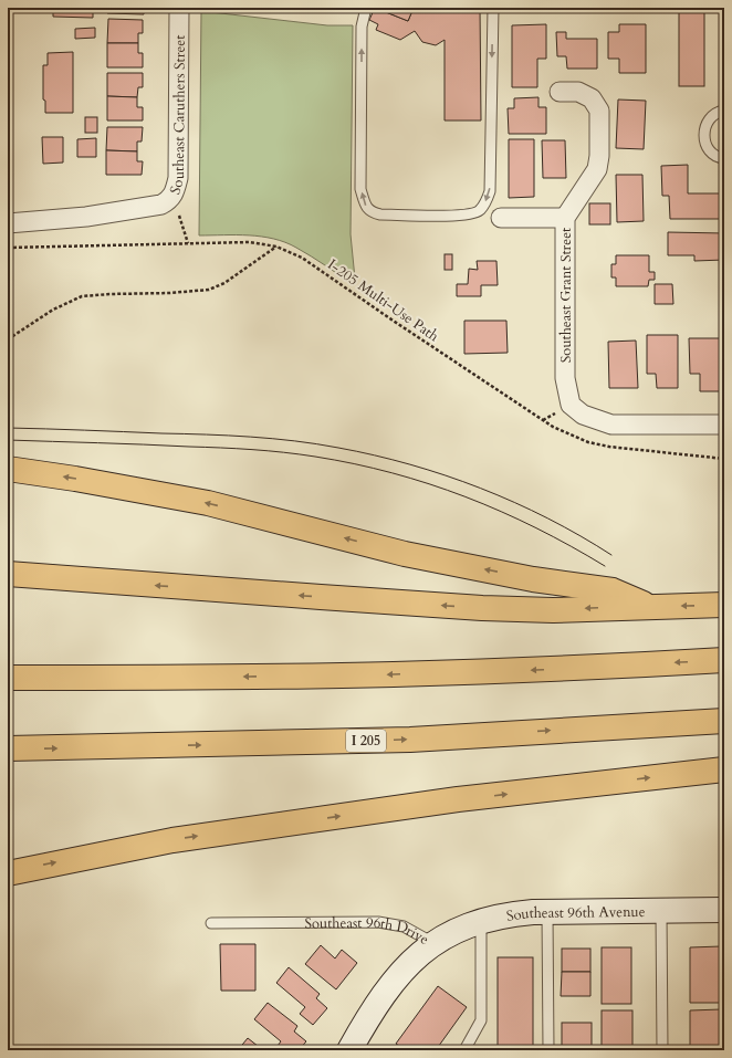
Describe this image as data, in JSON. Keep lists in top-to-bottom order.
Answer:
{
  "streets": {
    "highway": ["I 205"],
    "street": [
      "Southeast Caruthers Street",
      "Southeast Grant Street",
      "Southeast 96th Avenue",
      "Southeast 96th Drive"
    ],
    "path": ["I-205 Multi-Use Path"]
  },
  "crossings": [
    ["Southeast Caruthers Street", "I-205 Multi-Use Path"],
    ["Southeast 96th Avenue", "Southeast 96th Drive"]
  ]
}
